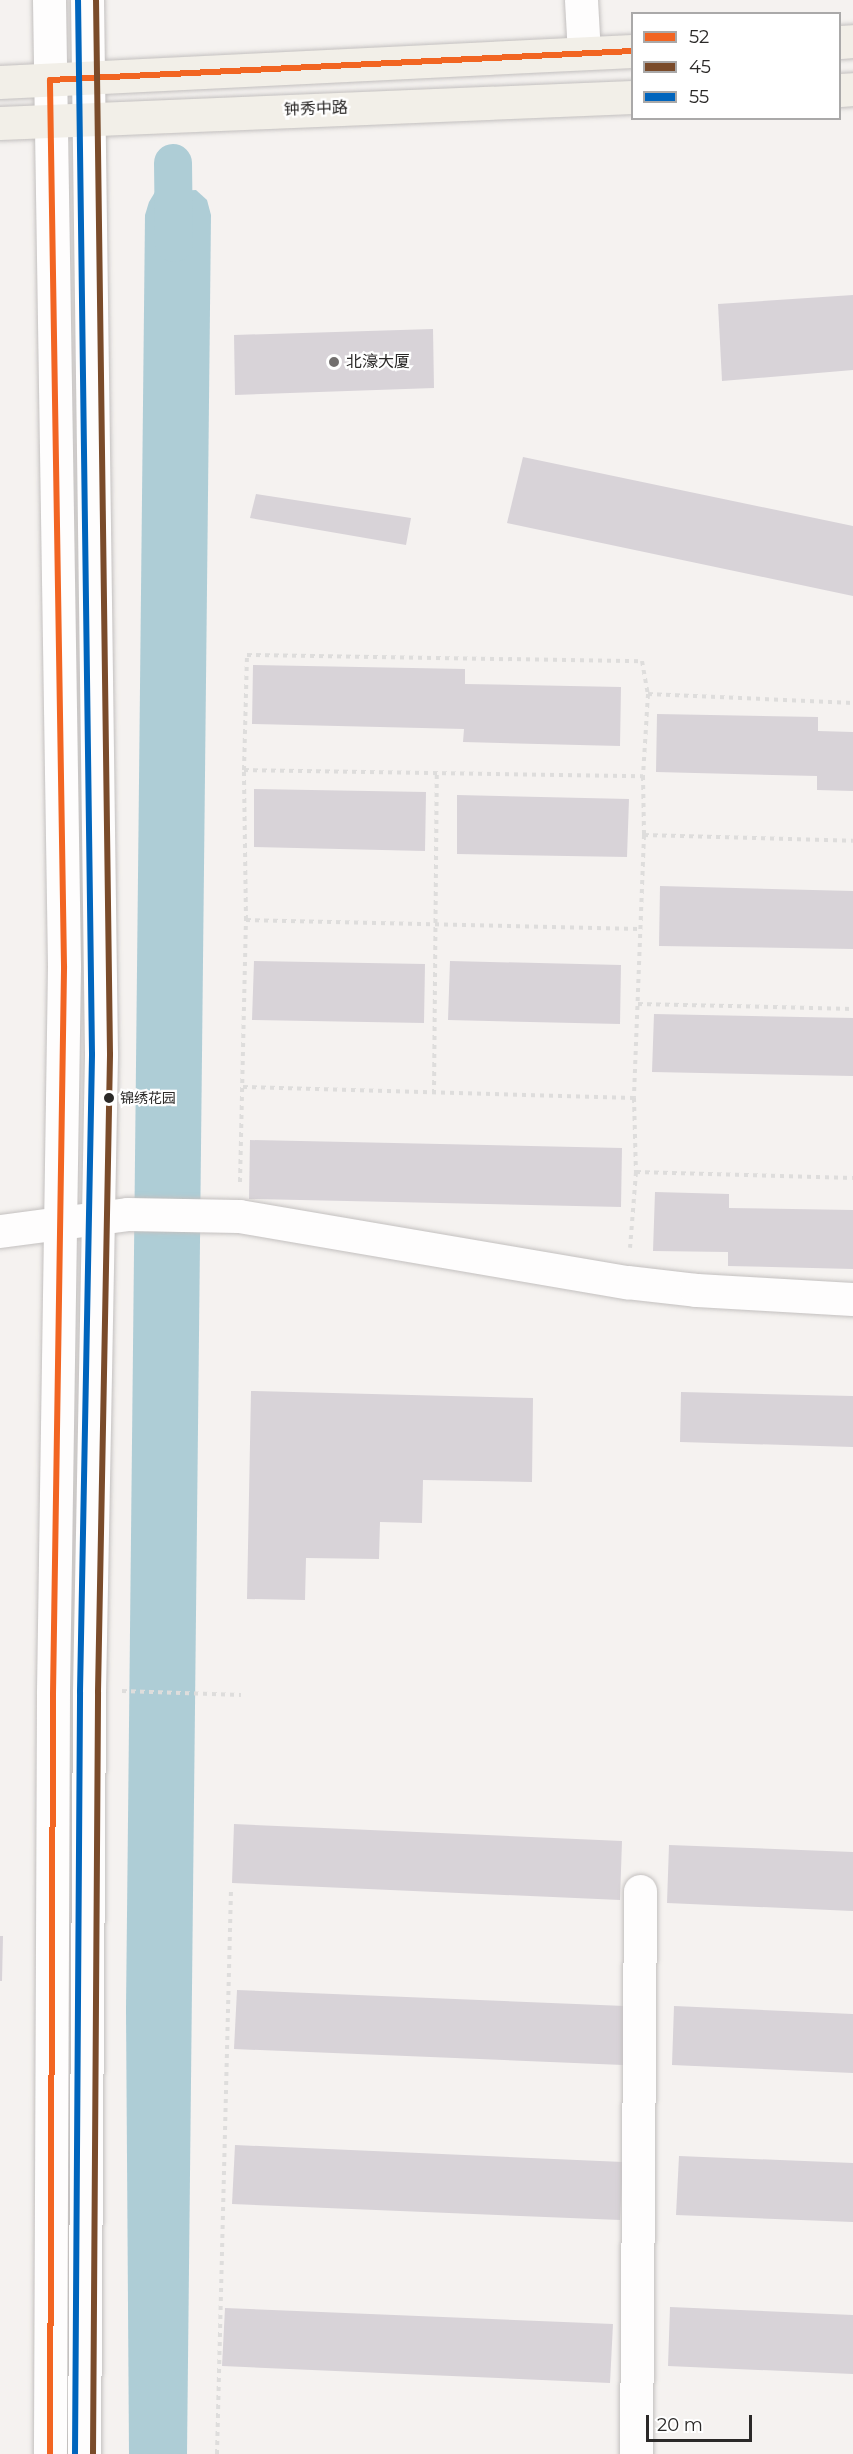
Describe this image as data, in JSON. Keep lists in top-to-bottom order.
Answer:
{
  "streets": {
    "main road": ["钟秀中路"]
  },
  "places": ["北濠大厦", "锦绣花园"],
  "lines": ["transit line 45", "transit line 55", "transit line 52"],
  "legend": ["52", "45", "55"],
  "scale_bar": "20 m"
}
